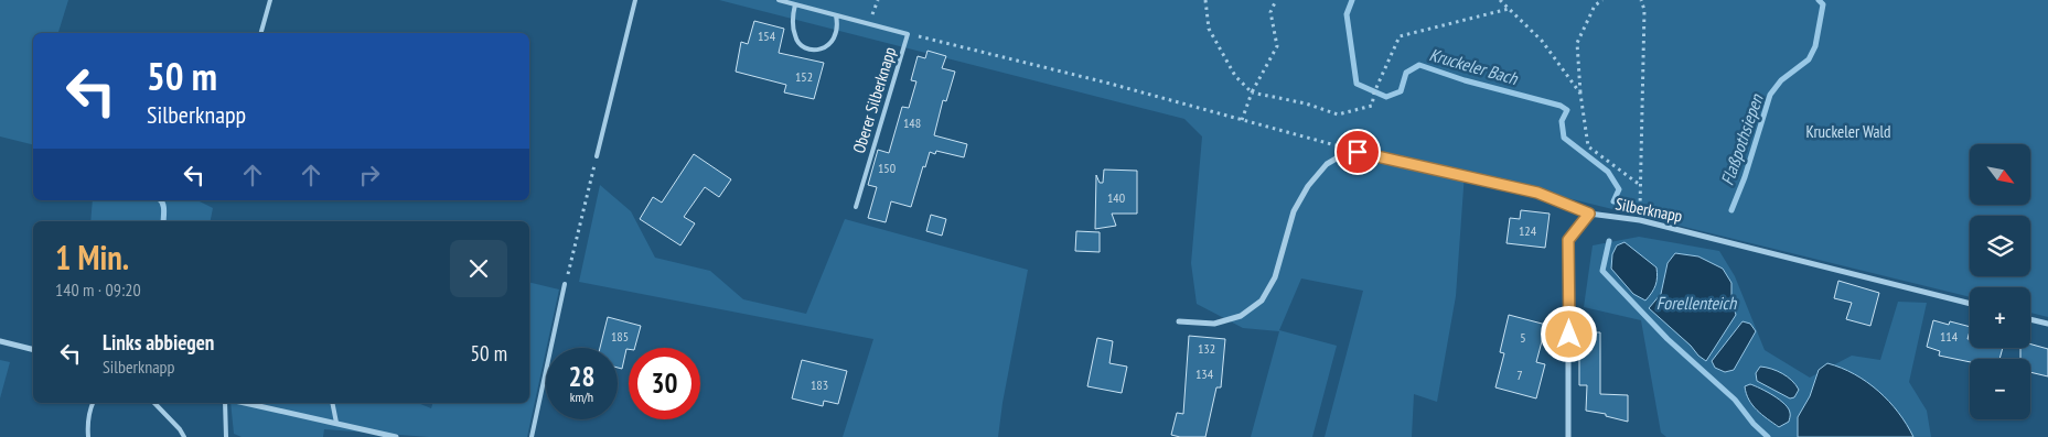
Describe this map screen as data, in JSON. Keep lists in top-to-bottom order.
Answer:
{
  "streets": {
    "street": ["Silberknapp"],
    "lane": ["Oberer Silberknapp"]
  },
  "water": ["Kruckeler Bach", "Flaßpothsiepen", "Forellenteich"],
  "parks": ["Kruckeler Wald"],
  "house_numbers": [
    "154",
    "152",
    "148",
    "150",
    "140",
    "124",
    "185",
    "114",
    "5",
    "132",
    "134",
    "7",
    "183"
  ],
  "north": "bottom right",
  "page": {
    "turn": ["50 m", "Silberknapp"],
    "map_buttons": ["+", "−"],
    "heading": ["1 Min.", "140 m · 09:20"],
    "list": [
      {
        "name": "Links abbiegen",
        "note": "Silberknapp",
        "value": "50 m"
      }
    ],
    "speed": "28 km/h",
    "limit": "30"
  }
}
